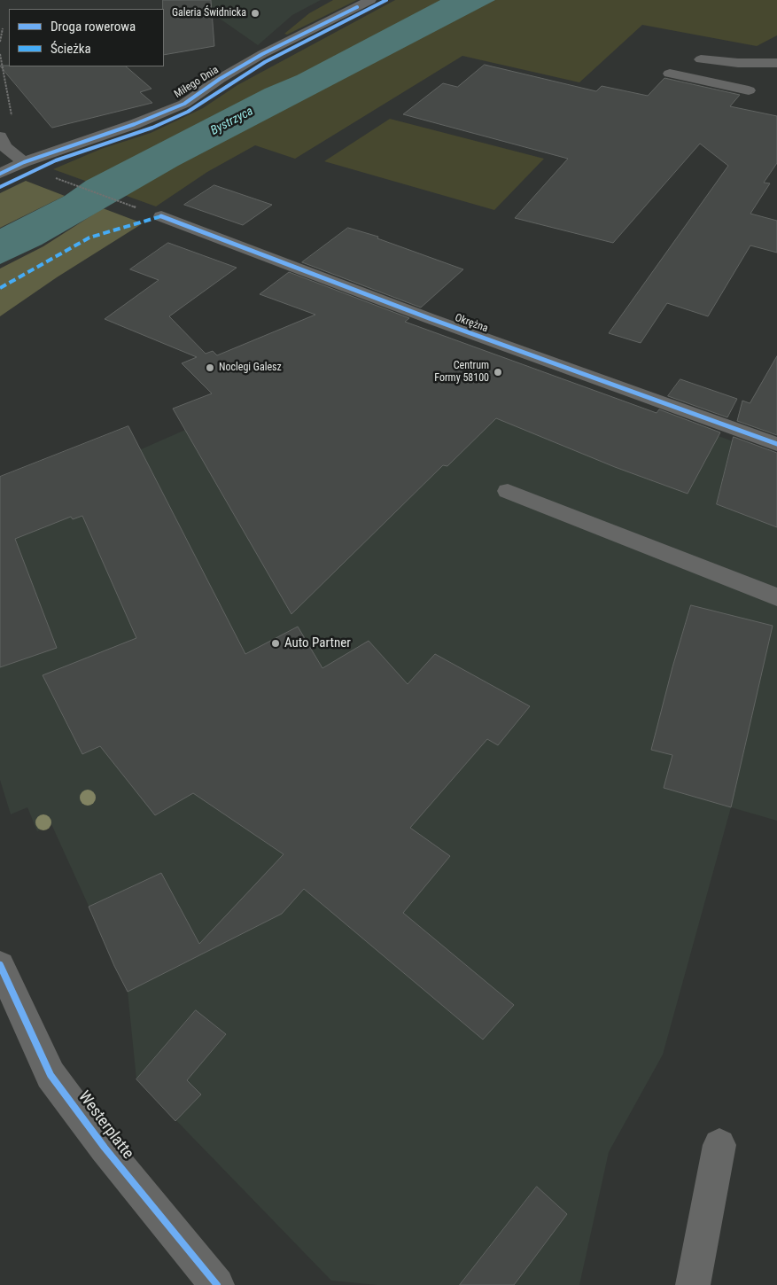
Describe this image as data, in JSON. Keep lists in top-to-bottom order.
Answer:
{
  "streets": {
    "street": ["Miłego Dnia", "Okrężna", "Westerplatte"]
  },
  "water": ["Bystrzyca"],
  "places": [
    "Galeria Świdnicka",
    "Noclegi Galesz",
    "Centrum Formy 58100",
    "Auto Partner"
  ],
  "legend": ["Droga rowerowa", "Ścieżka"]
}
